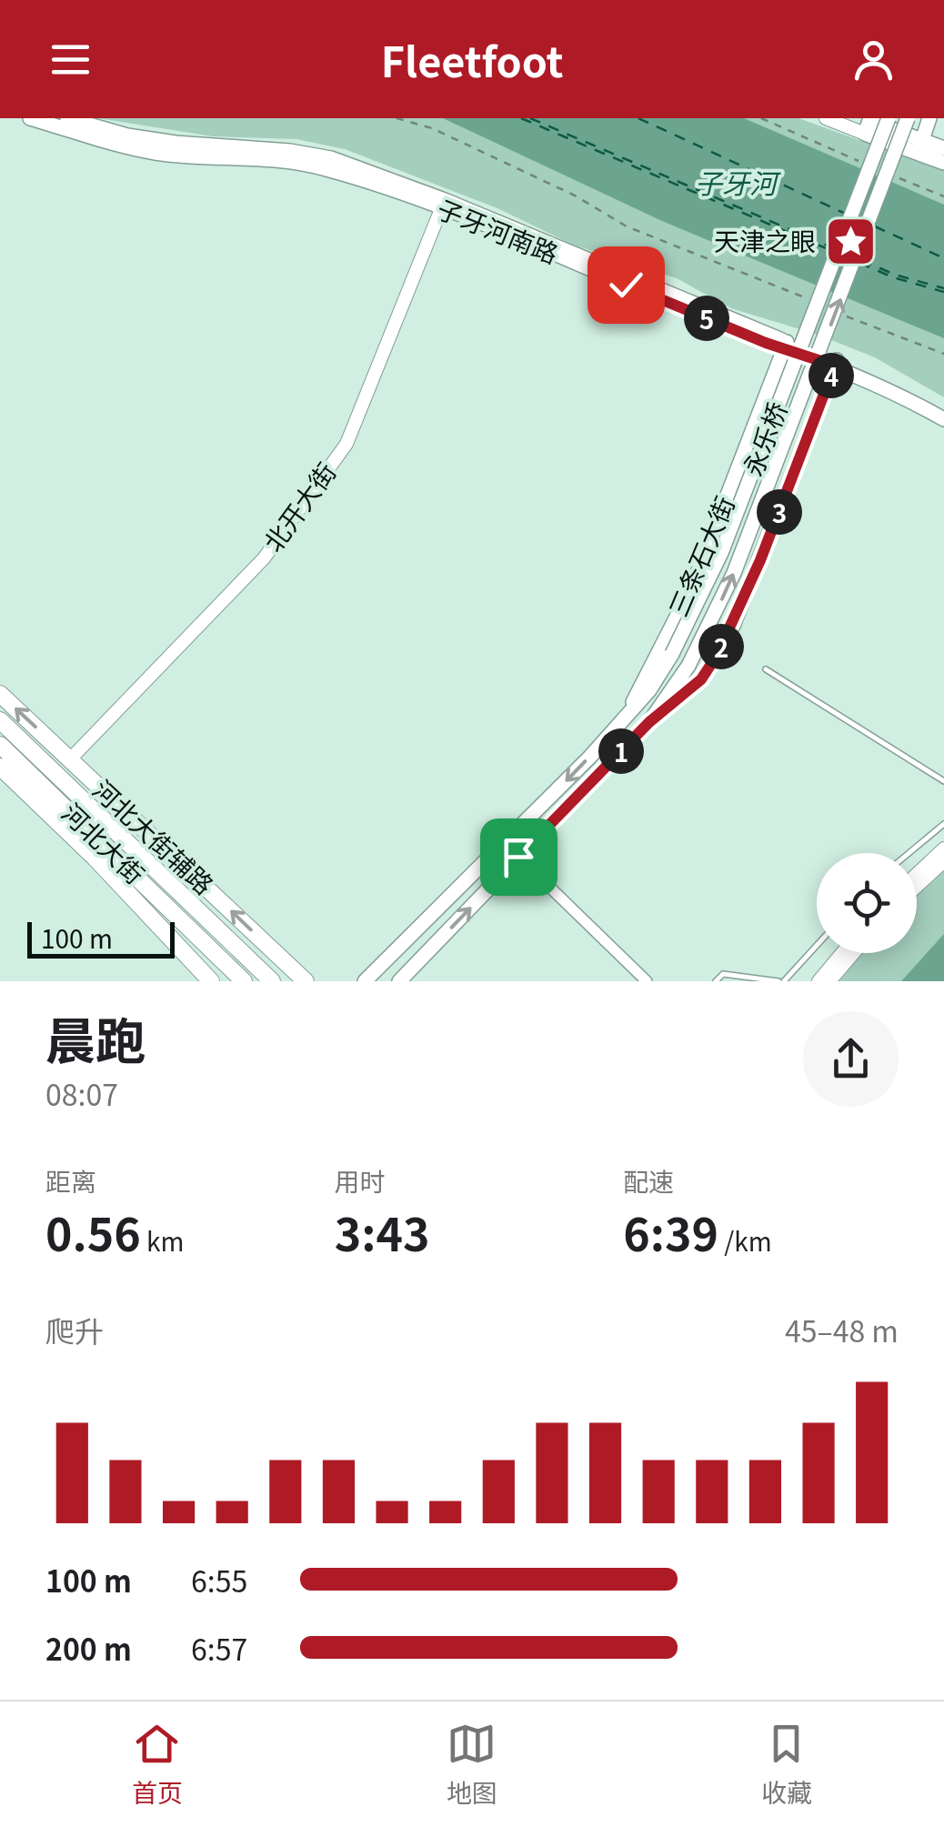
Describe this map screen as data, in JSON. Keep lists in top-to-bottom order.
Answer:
{
  "streets": {
    "main road": [
      "子牙河南路",
      "永乐桥",
      "三条石大街",
      "河北大街辅路",
      "河北大街"
    ],
    "street": ["北开大街"]
  },
  "crossings": [
    ["子牙河南路", "北开大街"],
    ["子牙河南路", "三条石大街"],
    ["永乐桥", "三条石大街"],
    ["北开大街", "河北大街辅路"]
  ],
  "water": ["子牙河"],
  "places": {
    "place": ["天津之眼"]
  },
  "scale_bar": "100 m",
  "page": {
    "header": "Fleetfoot",
    "pins": [
      "5",
      "4",
      "3",
      "2",
      "1"
    ],
    "scale": "100 m",
    "heading": ["晨跑", "08:07"],
    "stats": [
      ["距离", "0.56 km"],
      ["用时", "3:43"],
      ["配速", "6:39 /km"]
    ],
    "chart": ["爬升", "45–48 m"],
    "list": [
      {
        "name": "100 m",
        "note": "6:55"
      },
      {
        "name": "200 m",
        "note": "6:57"
      }
    ],
    "tabs": ["首页", "地图", "收藏"]
  }
}
